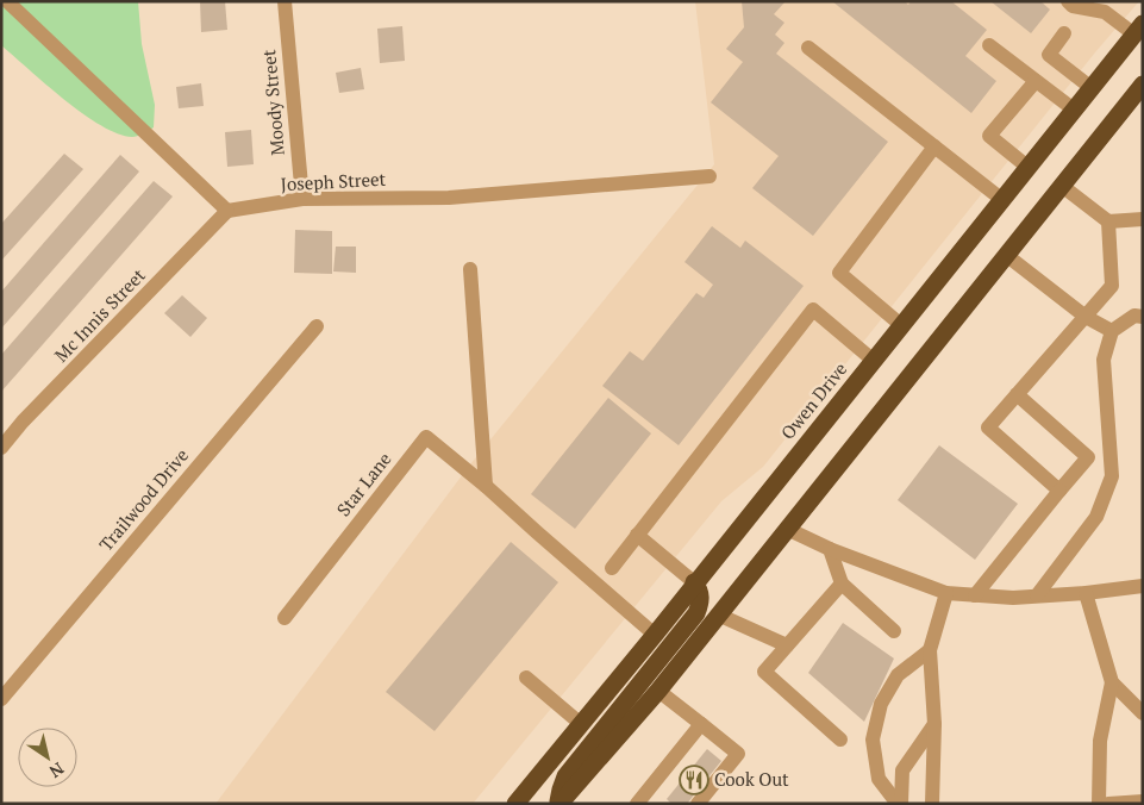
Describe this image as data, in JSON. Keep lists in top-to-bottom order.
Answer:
{
  "streets": {
    "highway": ["Owen Drive"],
    "street": [
      "Moody Street",
      "Joseph Street",
      "Mc Innis Street",
      "Star Lane",
      "Trailwood Drive"
    ]
  },
  "crossings": [
    ["Moody Street", "Joseph Street"],
    ["Joseph Street", "Mc Innis Street"],
    ["Owen Drive", "Star Lane"]
  ],
  "places": {
    "restaurant": ["Cook Out"]
  },
  "north": "bottom right"
}
